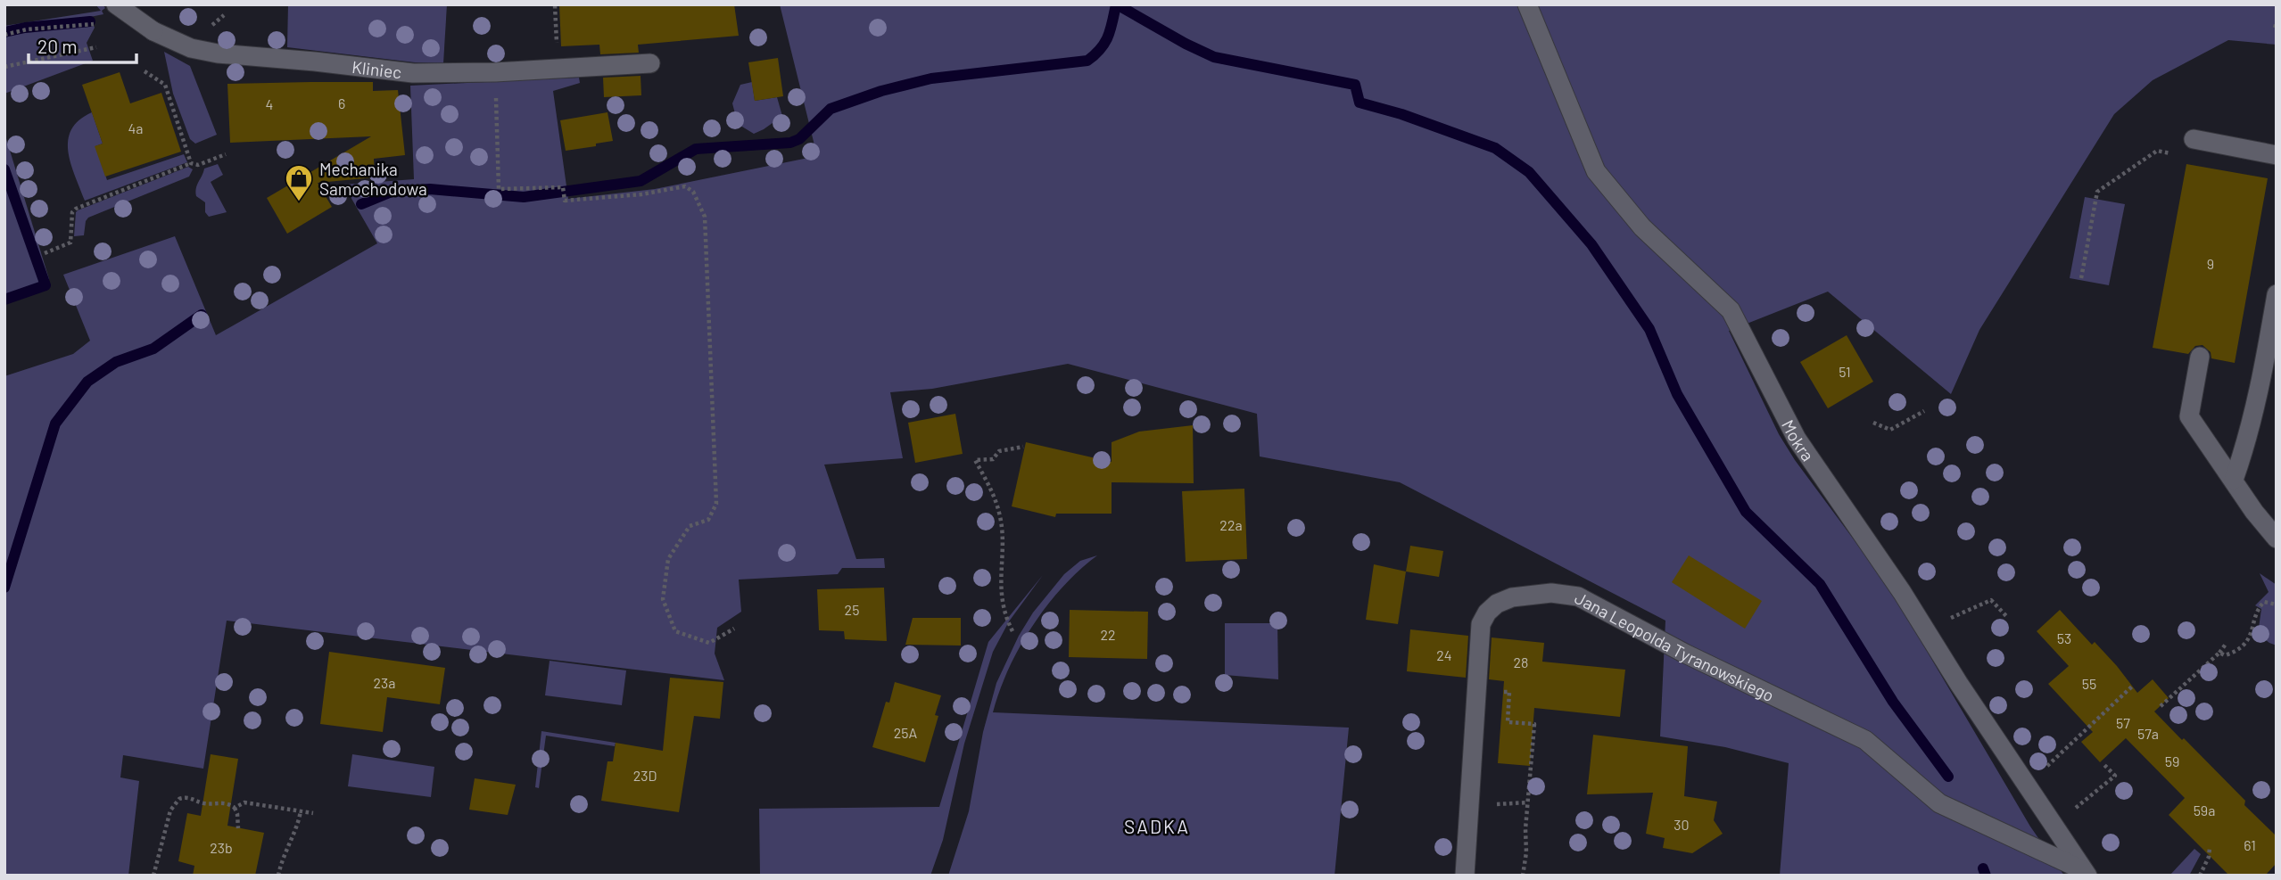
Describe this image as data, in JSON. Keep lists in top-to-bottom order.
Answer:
{
  "streets": {
    "street": ["Kliniec", "Mokra", "Jana Leopolda Tyranowskiego"]
  },
  "crossings": [
    ["Mokra", "Jana Leopolda Tyranowskiego"]
  ],
  "districts": ["SADKA"],
  "places": {
    "shop": ["Mechanika Samochodowa"]
  },
  "house_numbers": [
    "6",
    "4",
    "4a",
    "9",
    "51",
    "22a",
    "25",
    "22",
    "53",
    "24",
    "28",
    "23a",
    "55",
    "57",
    "25A",
    "57a",
    "59",
    "23D",
    "59a",
    "30",
    "61",
    "23b"
  ],
  "scale_bar": "20 m"
}
